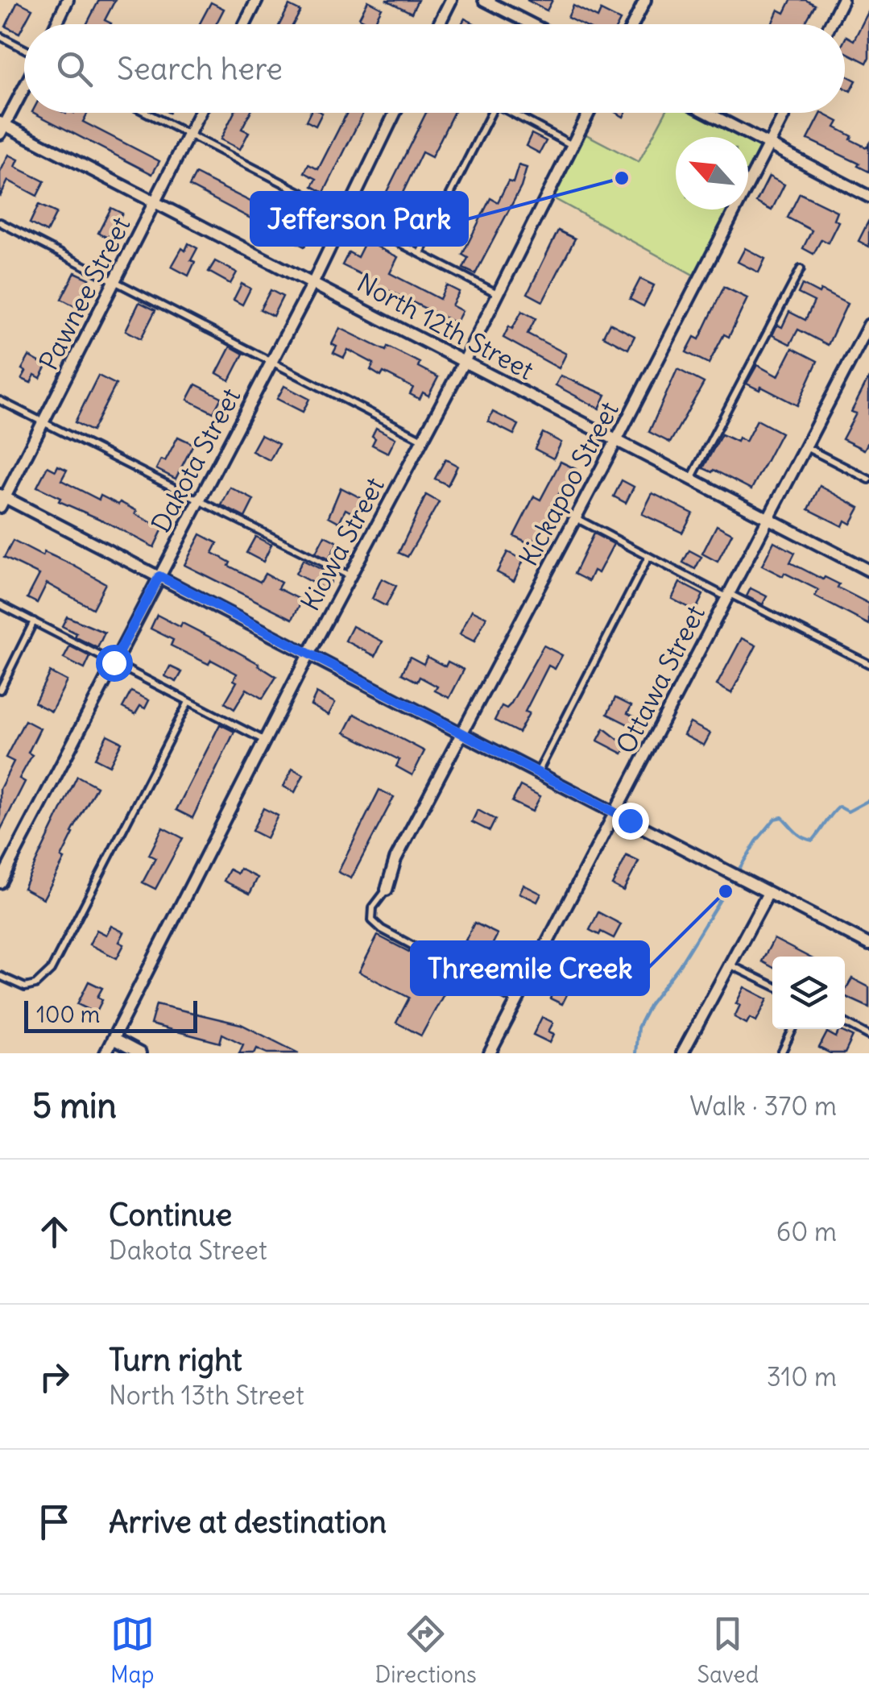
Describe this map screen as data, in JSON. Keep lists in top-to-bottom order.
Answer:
{
  "streets": {
    "street": [
      "Pawnee Street",
      "North 12th Street",
      "Dakota Street",
      "Kickapoo Street",
      "Kiowa Street",
      "Ottawa Street"
    ]
  },
  "crossings": [
    ["Pawnee Street", "North 12th Street"],
    ["North 12th Street", "Dakota Street"],
    ["North 12th Street", "Kickapoo Street"],
    ["North 12th Street", "Kiowa Street"],
    ["North 12th Street", "Ottawa Street"]
  ],
  "places": ["Jefferson Park", "Threemile Creek"],
  "scale_bar": "100 m",
  "north": "top left",
  "page": {
    "search": "Search here",
    "scale": "100 m",
    "heading": ["5 min", "Walk · 370 m"],
    "list": [
      ["Continue", "Dakota Street", "60 m"],
      ["Turn right", "North 13th Street", "310 m"],
      "Arrive at destination"
    ],
    "nav": ["Map", "Directions", "Saved"]
  }
}
